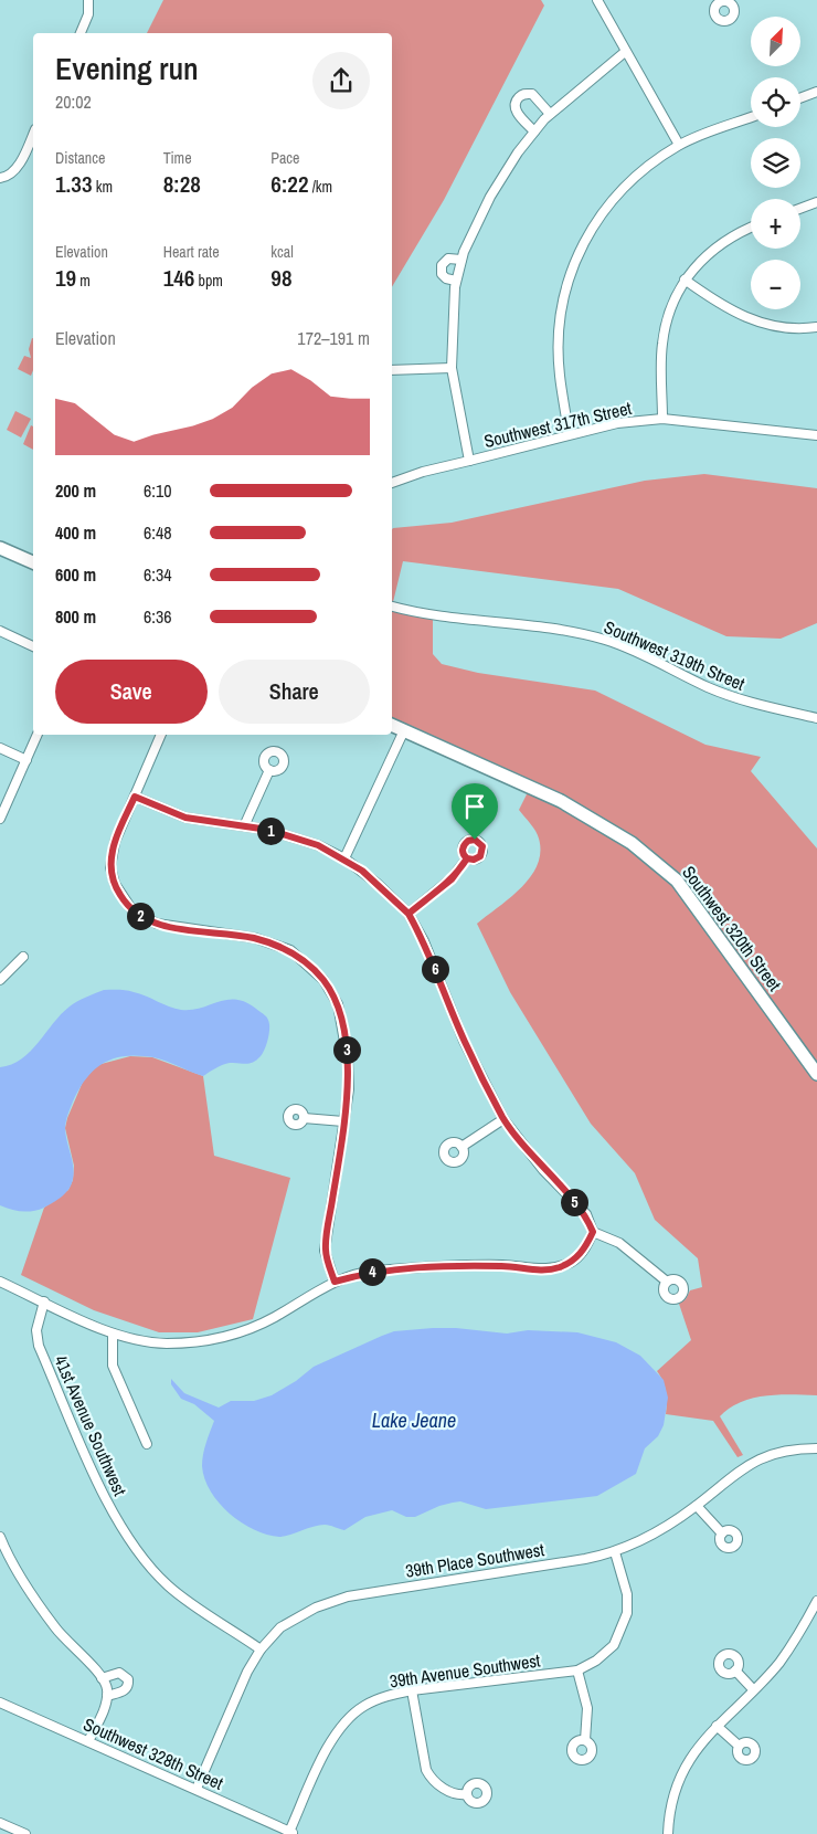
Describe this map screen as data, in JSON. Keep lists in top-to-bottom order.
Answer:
{
  "streets": {
    "main road": ["Southwest 320th Street"],
    "street": [
      "Southwest 317th Street",
      "Southwest 319th Street",
      "41st Avenue Southwest",
      "39th Place Southwest",
      "39th Avenue Southwest",
      "Southwest 328th Street"
    ]
  },
  "crossings": [
    ["41st Avenue Southwest", "39th Place Southwest"],
    ["39th Place Southwest", "39th Avenue Southwest"],
    ["39th Place Southwest", "Southwest 328th Street"],
    ["39th Avenue Southwest", "Southwest 328th Street"]
  ],
  "water": ["Lake Jeane"],
  "north": "top right",
  "page": {
    "map_buttons": ["+", "−"],
    "heading": ["Evening run", "20:02"],
    "stats": [
      ["Distance", "1.33 km"],
      ["Time", "8:28"],
      ["Pace", "6:22 /km"],
      ["Elevation", "19 m"],
      ["Heart rate", "146 bpm"],
      ["kcal", "98"]
    ],
    "chart": ["Elevation", "172–191 m"],
    "list": [
      {
        "name": "200 m",
        "note": "6:10"
      },
      {
        "name": "400 m",
        "note": "6:48"
      },
      {
        "name": "600 m",
        "note": "6:34"
      },
      {
        "name": "800 m",
        "note": "6:36"
      }
    ],
    "buttons": ["Save", "Share"],
    "pins": [
      "1",
      "2",
      "6",
      "3",
      "5",
      "4"
    ]
  }
}
